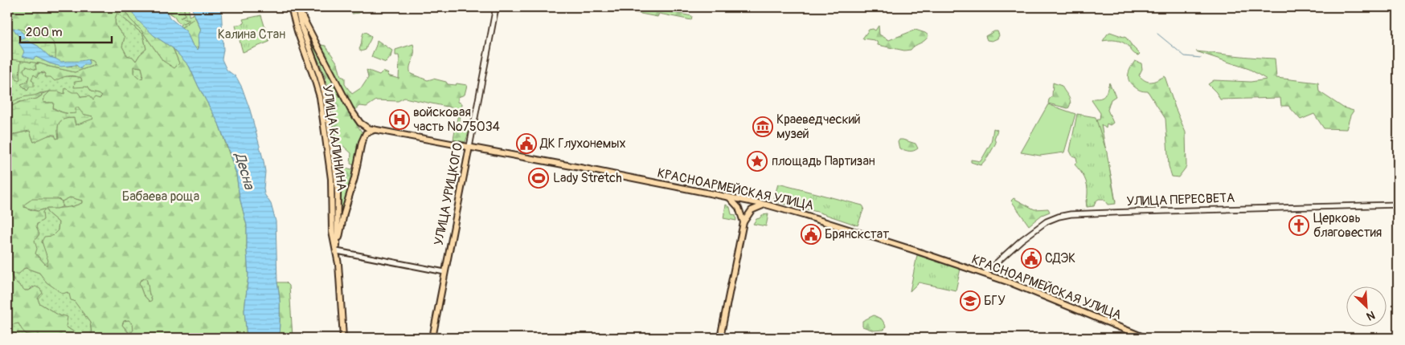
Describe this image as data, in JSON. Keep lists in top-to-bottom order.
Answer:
{
  "streets": {
    "main road": [
      "УЛИЦА КАЛИНИНА",
      "КРАСНОАРМЕЙСКАЯ УЛИЦА",
      "УЛИЦА УРИЦКОГО",
      "УЛИЦА ПЕРЕСВЕТА"
    ]
  },
  "crossings": [
    ["УЛИЦА КАЛИНИНА", "КРАСНОАРМЕЙСКАЯ УЛИЦА"],
    ["КРАСНОАРМЕЙСКАЯ УЛИЦА", "УЛИЦА УРИЦКОГО"],
    ["КРАСНОАРМЕЙСКАЯ УЛИЦА", "УЛИЦА ПЕРЕСВЕТА"]
  ],
  "water": ["Десна"],
  "parks": ["Калина Стан", "Бабаева роща"],
  "places": {
    "hospital": ["войсковая часть №75034"],
    "museum": ["Краеведческий музей"],
    "public building": ["ДК Глухонемых", "Брянскстат", "СДЭК"],
    "place": ["площадь Партизан"],
    "sports": ["Lady Stretch"],
    "church": ["Церковь благовестия"],
    "school or university": ["БГУ"]
  },
  "scale_bar": "200 m",
  "north": "bottom right"
}
